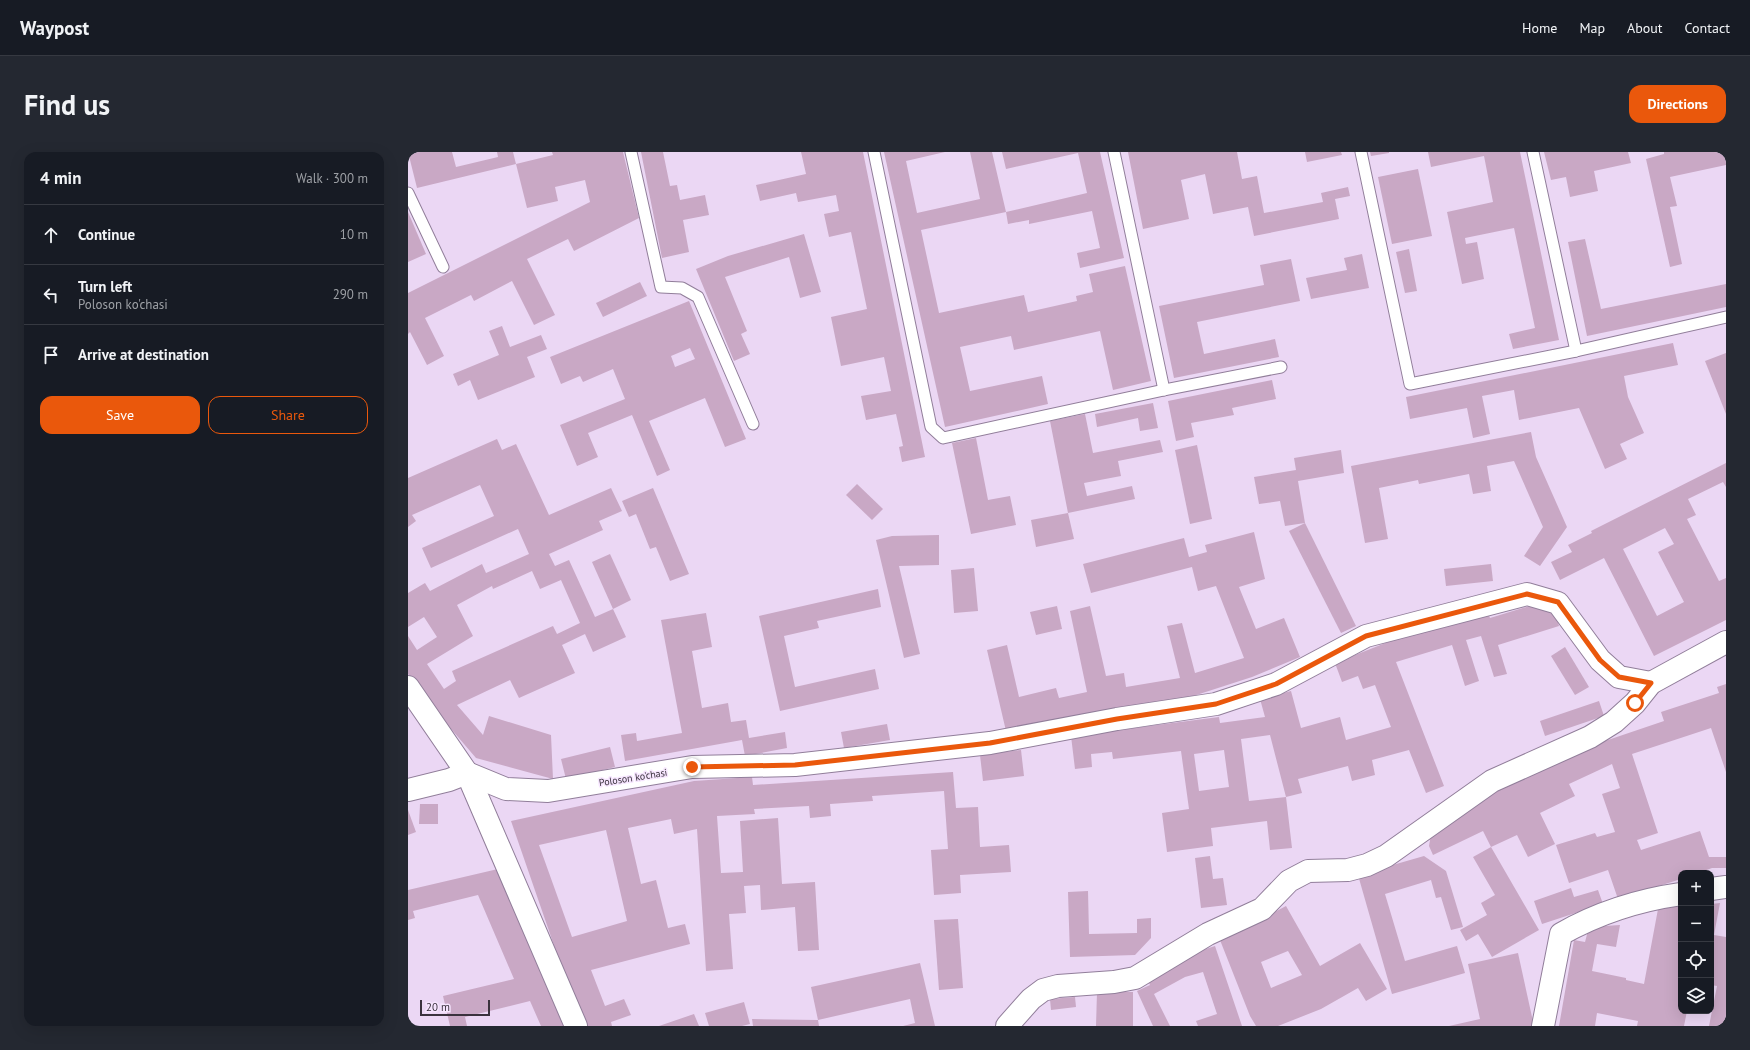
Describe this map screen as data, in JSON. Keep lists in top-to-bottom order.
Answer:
{
  "streets": {
    "street": ["Poloson ko'chasi"]
  },
  "scale_bar": "20 m",
  "page": {
    "header": "Waypost",
    "nav": [
      "Home",
      "Map",
      "About",
      "Contact"
    ],
    "buttons": [
      "Directions",
      ["Save", "Share"]
    ],
    "title": "Find us",
    "heading": ["4 min", "Walk · 300 m"],
    "list": [
      ["Continue", "10 m"],
      ["Turn left", "Poloson ko'chasi", "290 m"],
      "Arrive at destination"
    ],
    "map_buttons": ["+", "−"],
    "scale": "20 m"
  }
}
